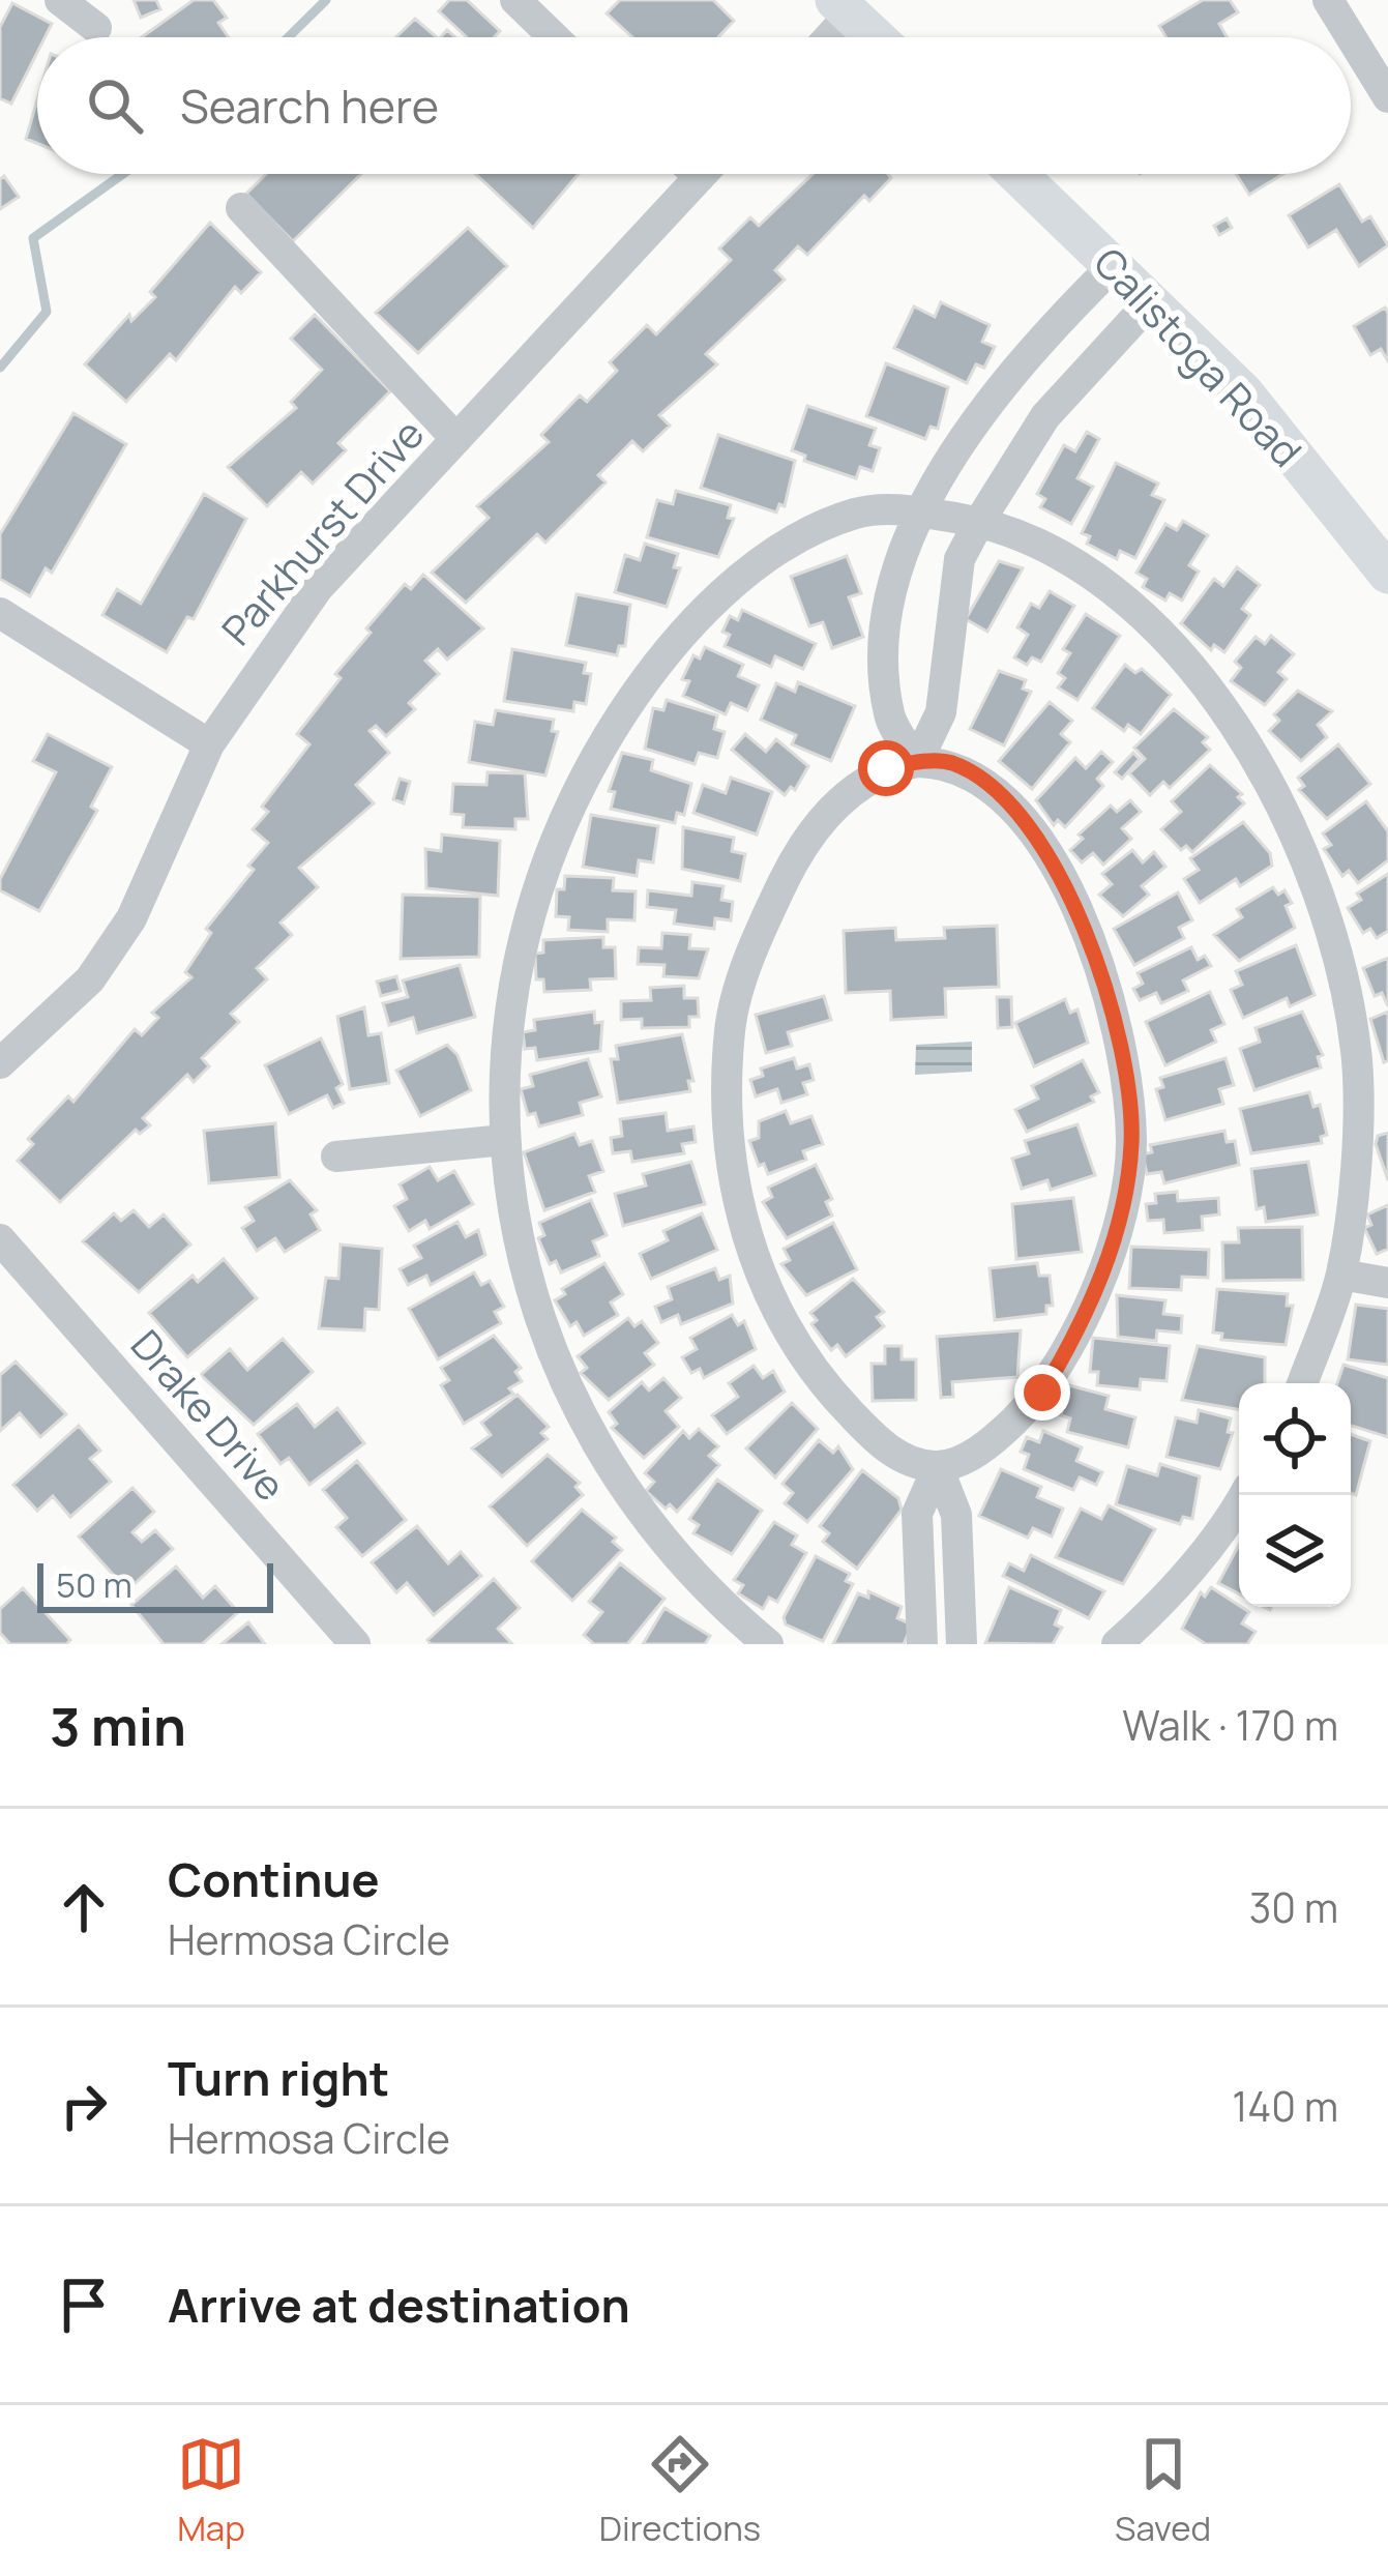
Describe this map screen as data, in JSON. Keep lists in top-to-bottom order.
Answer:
{
  "streets": {
    "main road": ["Calistoga Road"],
    "street": ["Parkhurst Drive", "Drake Drive"]
  },
  "scale_bar": "50 m",
  "page": {
    "search": "Search here",
    "scale": "50 m",
    "heading": ["3 min", "Walk · 170 m"],
    "list": [
      ["Continue", "Hermosa Circle", "30 m"],
      ["Turn right", "Hermosa Circle", "140 m"],
      "Arrive at destination"
    ],
    "nav": ["Map", "Directions", "Saved"]
  }
}
